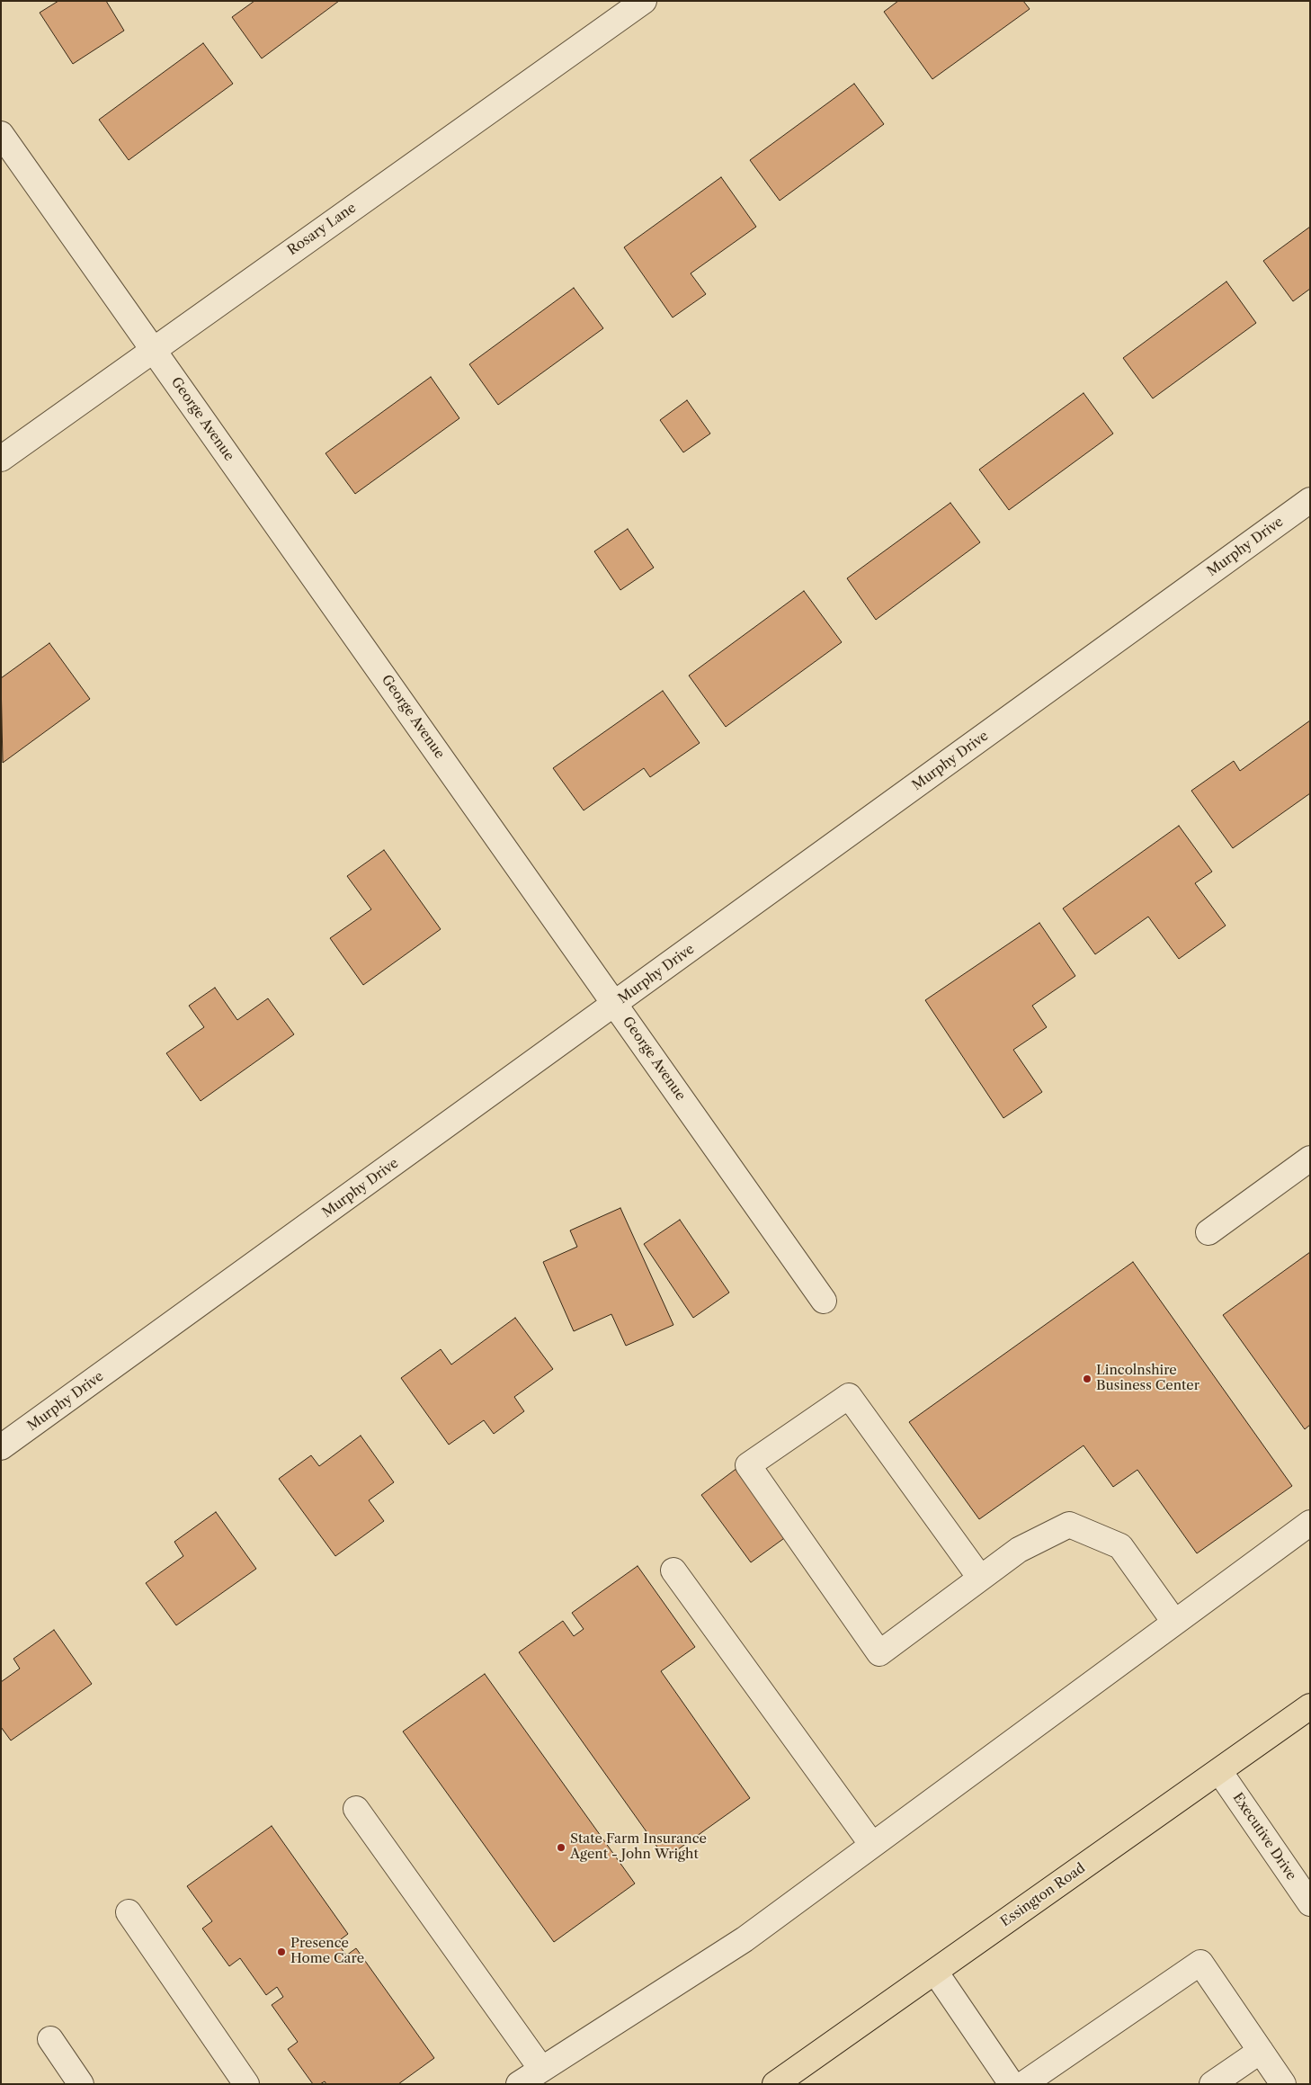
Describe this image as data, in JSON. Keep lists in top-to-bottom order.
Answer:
{
  "streets": {
    "main road": ["Essington Road"],
    "street": [
      "Rosary Lane",
      "George Avenue",
      "Murphy Drive",
      "Executive Drive"
    ]
  },
  "crossings": [
    ["Rosary Lane", "George Avenue"],
    ["George Avenue", "Murphy Drive"],
    ["Executive Drive", "Essington Road"]
  ],
  "places": ["Lincolnshire Business Center", "State Farm Insurance Agent - John Wright", "Presence Home Care"]
}
